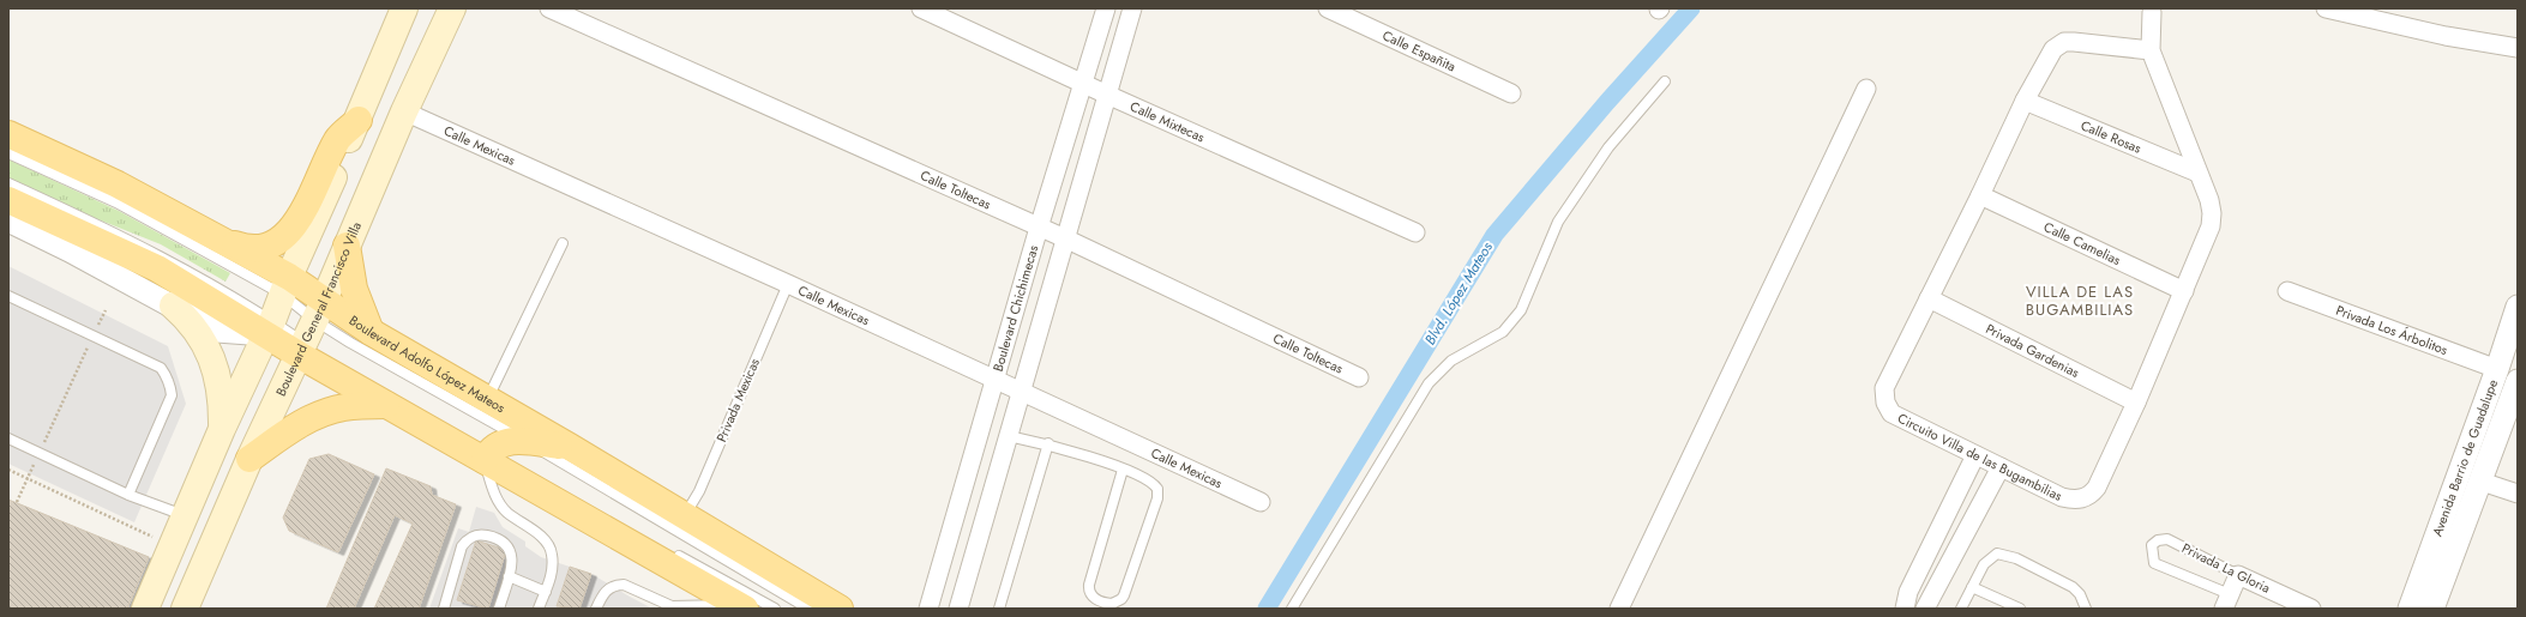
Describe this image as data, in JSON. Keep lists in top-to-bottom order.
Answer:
{
  "streets": {
    "main road": ["Boulevard General Francisco Villa", "Boulevard Adolfo López Mateos"],
    "street": [
      "Calle Españita",
      "Calle Mixtecas",
      "Calle Rosas",
      "Calle Mexicas",
      "Calle Toltecas",
      "Calle Camelias",
      "Boulevard Chichimecas",
      "Privada Los Árbolitos",
      "Privada Gardenias",
      "Circuito Villa de las Bugambilias",
      "Avenida Barrio de Guadalupe",
      "Privada La Gloria"
    ],
    "lane": ["Privada Mexicas"]
  },
  "crossings": [
    ["Calle Mixtecas", "Boulevard Chichimecas"],
    ["Calle Rosas", "Circuito Villa de las Bugambilias"],
    ["Calle Mexicas", "Boulevard General Francisco Villa"],
    ["Calle Mexicas", "Boulevard Chichimecas"],
    ["Calle Mexicas", "Privada Mexicas"],
    ["Calle Toltecas", "Boulevard Chichimecas"],
    ["Calle Camelias", "Circuito Villa de las Bugambilias"],
    ["Boulevard General Francisco Villa", "Boulevard Adolfo López Mateos"],
    ["Privada Los Árbolitos", "Avenida Barrio de Guadalupe"],
    ["Privada Gardenias", "Circuito Villa de las Bugambilias"],
    ["Boulevard Adolfo López Mateos", "Privada Mexicas"]
  ],
  "districts": ["VILLA DE LAS BUGAMBILIAS"],
  "water": ["Blvd. López Mateos"]
}
